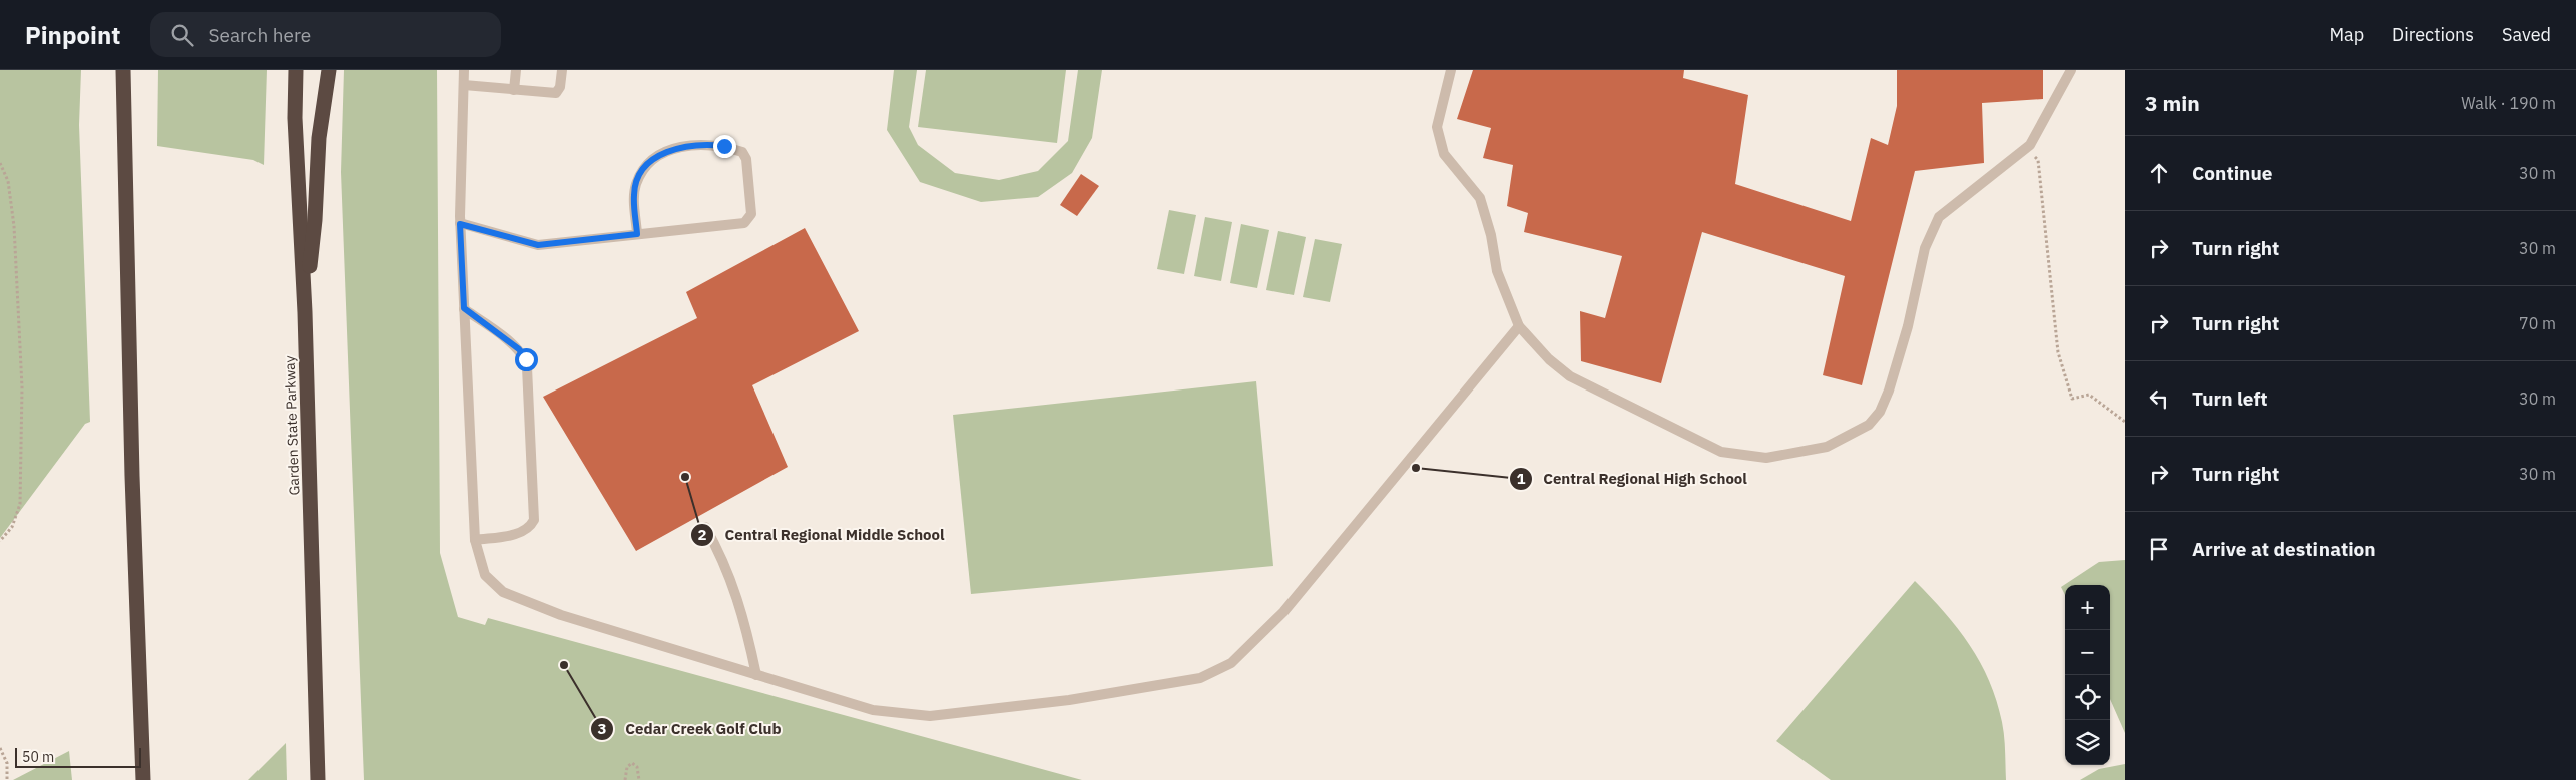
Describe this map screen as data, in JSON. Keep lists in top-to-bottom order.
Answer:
{
  "streets": {
    "highway": ["Garden State Parkway"]
  },
  "places": ["Central Regional High School", "Central Regional Middle School", "Cedar Creek Golf Club"],
  "scale_bar": "50 m",
  "page": {
    "header": "Pinpoint",
    "search": "Search here",
    "nav": ["Map", "Directions", "Saved"],
    "heading": ["3 min", "Walk · 190 m"],
    "list": [
      ["Continue", "30 m"],
      ["Turn right", "30 m"],
      ["Turn right", "70 m"],
      ["Turn left", "30 m"],
      ["Turn right", "30 m"],
      "Arrive at destination"
    ],
    "map_buttons": ["+", "−"],
    "scale": "50 m"
  }
}
